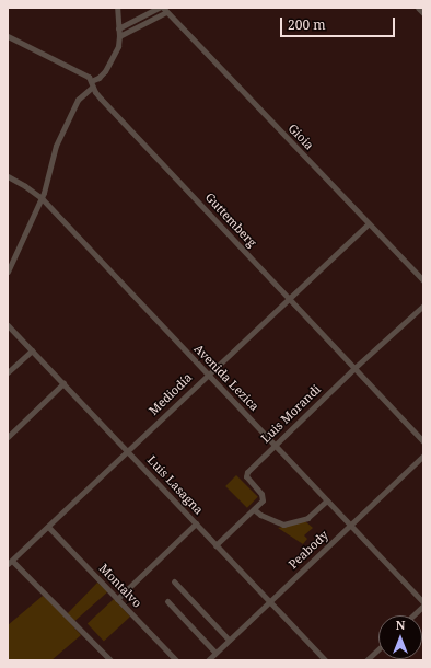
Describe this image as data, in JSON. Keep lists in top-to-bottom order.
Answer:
{
  "streets": {
    "street": [
      "Gioia",
      "Guttemberg",
      "Avenida Lezica",
      "Mediodía",
      "Luis Morandi",
      "Luis Lasagna",
      "Peabody",
      "Montalvo"
    ]
  },
  "crossings": [
    ["Gioia", "Mediodía"],
    ["Guttemberg", "Mediodía"],
    ["Guttemberg", "Luis Morandi"],
    ["Avenida Lezica", "Mediodía"],
    ["Avenida Lezica", "Luis Morandi"],
    ["Avenida Lezica", "Peabody"],
    ["Mediodía", "Luis Lasagna"],
    ["Mediodía", "Montalvo"],
    ["Luis Morandi", "Luis Lasagna"],
    ["Luis Lasagna", "Peabody"]
  ],
  "scale_bar": "200 m",
  "north": "top"
}
